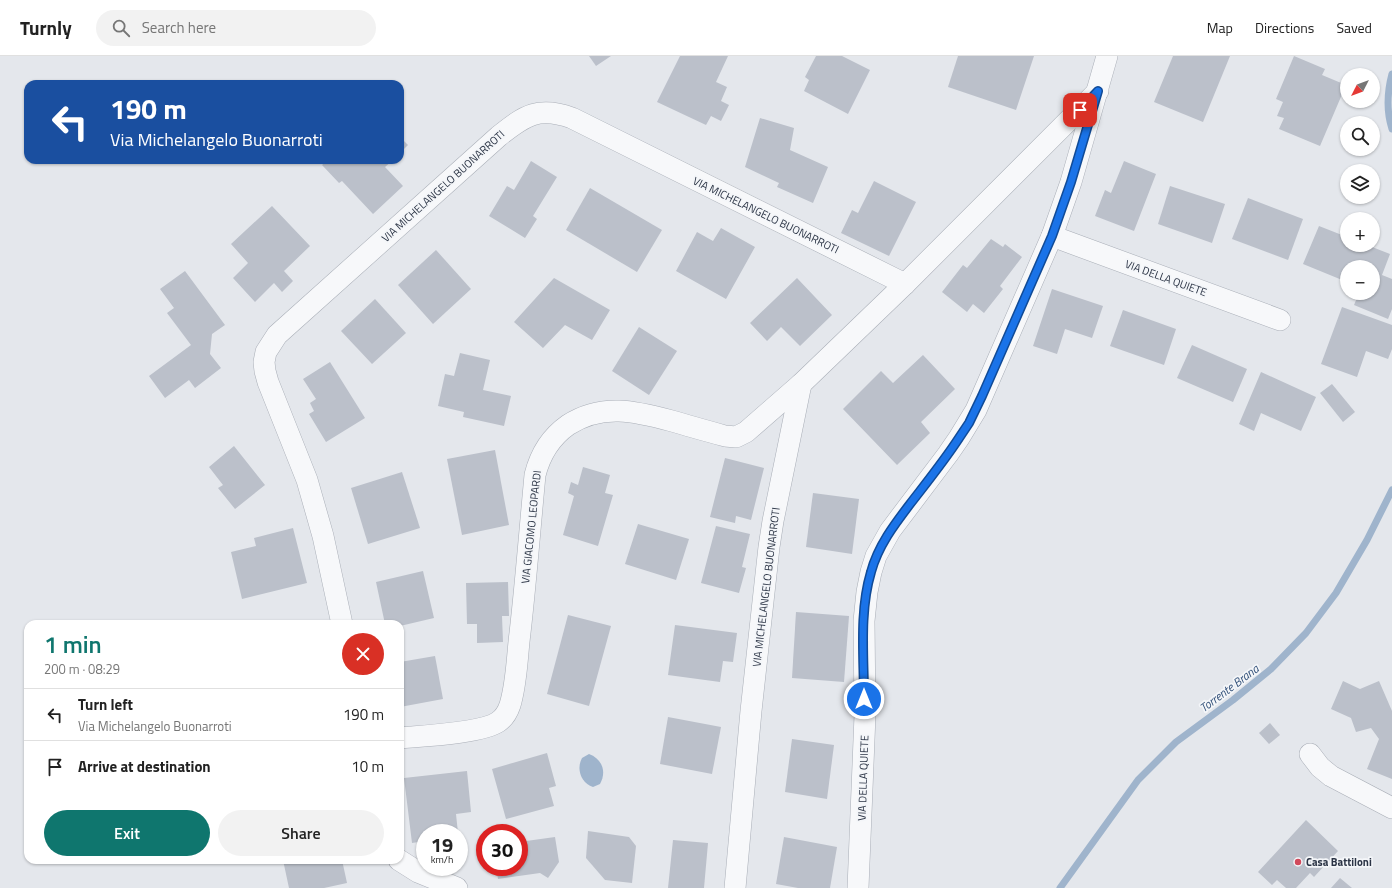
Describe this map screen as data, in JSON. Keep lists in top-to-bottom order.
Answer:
{
  "streets": {
    "street": ["VIA MICHELANGELO BUONARROTI", "VIA DELLA QUIETE", "VIA GIACOMO LEOPARDI"]
  },
  "crossings": [
    ["VIA MICHELANGELO BUONARROTI", "VIA GIACOMO LEOPARDI"]
  ],
  "water": ["Torrente Brana"],
  "places": ["Casa Battiloni"],
  "north": "bottom left",
  "page": {
    "header": "Turnly",
    "search": "Search here",
    "nav": ["Map", "Directions", "Saved"],
    "map_buttons": ["+", "−"],
    "turn": ["190 m", "Via Michelangelo Buonarroti"],
    "heading": ["1 min", "200 m · 08:29"],
    "list": [
      {
        "name": "Turn left",
        "note": "Via Michelangelo Buonarroti",
        "value": "190 m"
      },
      {
        "name": "Arrive at destination",
        "value": "10 m"
      }
    ],
    "buttons": ["Exit", "Share"],
    "speed": "19 km/h",
    "limit": "30"
  }
}
